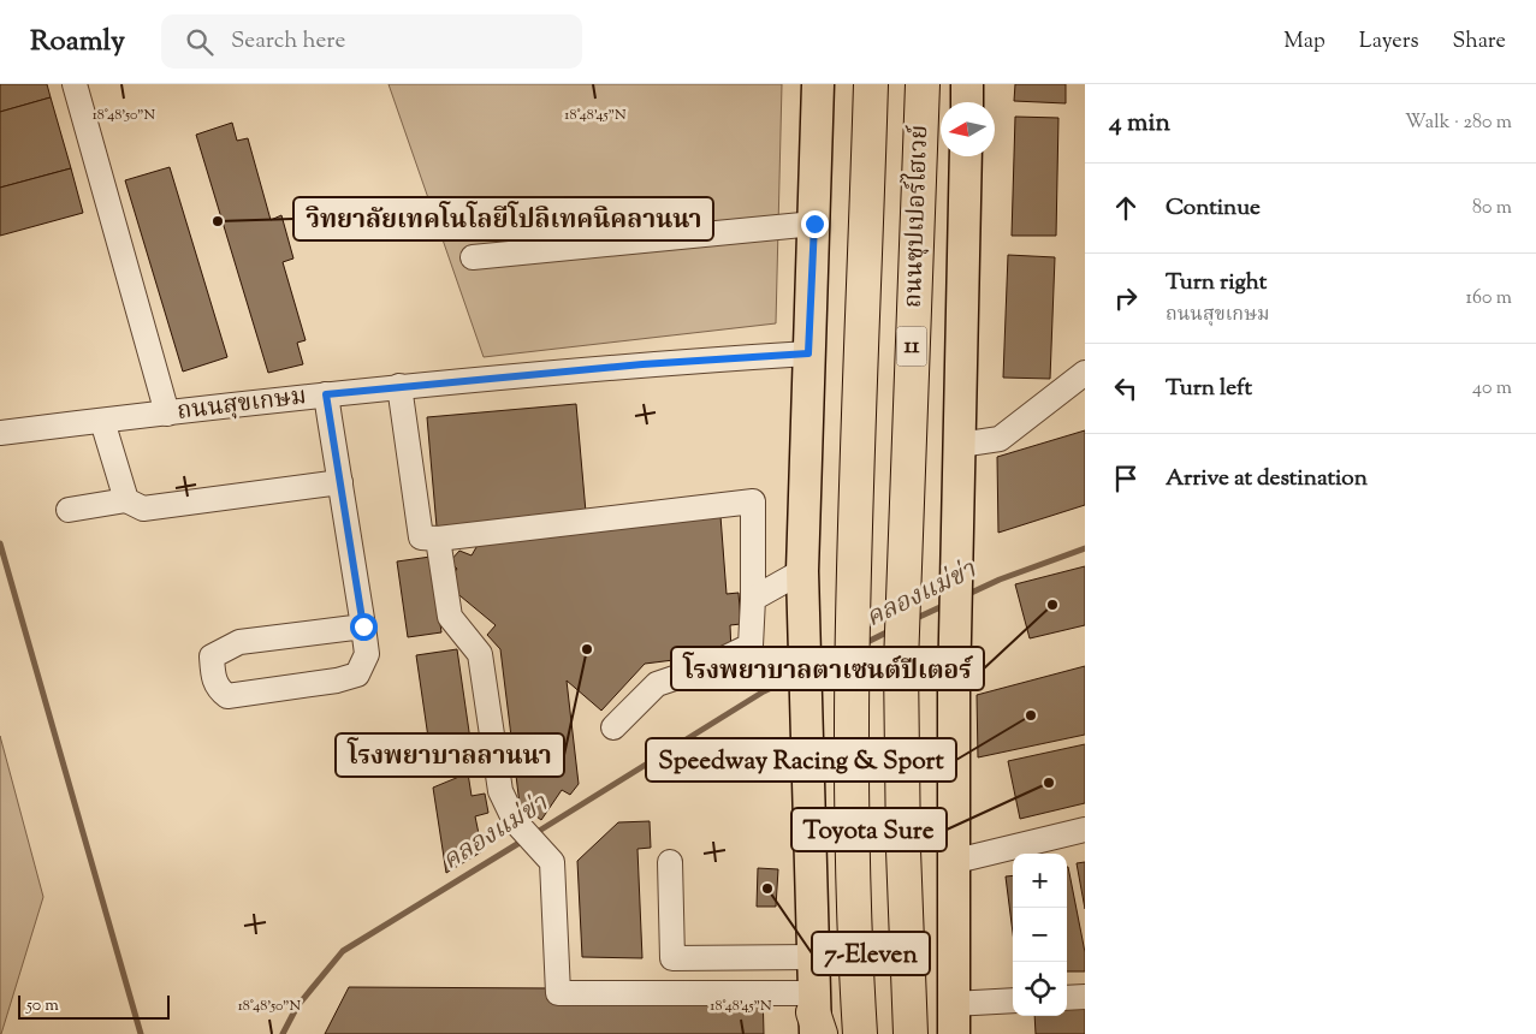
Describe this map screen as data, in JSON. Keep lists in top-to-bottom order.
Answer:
{
  "streets": {
    "highway": ["ถนนซุปเปอร์ไฮเวย์", "11"],
    "street": ["ถนนสุขเกษม"]
  },
  "water": ["คลองแม่ข่า"],
  "places": [
    "วิทยาลัยเทคโนโลยีโปลิเทคนิคลานนา",
    "โรงพยาบาลตาเซนต์ปีเตอร์",
    "โรงพยาบาลลานนา",
    "Speedway Racing & Sport",
    "Toyota Sure",
    "7-Eleven"
  ],
  "scale_bar": "50 m",
  "north": "left",
  "page": {
    "header": "Roamly",
    "search": "Search here",
    "nav": ["Map", "Layers", "Share"],
    "heading": ["4 min", "Walk · 280 m"],
    "list": [
      ["Continue", "80 m"],
      ["Turn right", "ถนนสุขเกษม", "160 m"],
      ["Turn left", "40 m"],
      "Arrive at destination"
    ],
    "map_buttons": ["+", "−"],
    "scale": "50 m"
  },
  "coordinates": ["18°48'50\"N", "18°48'45\"N"]
}
